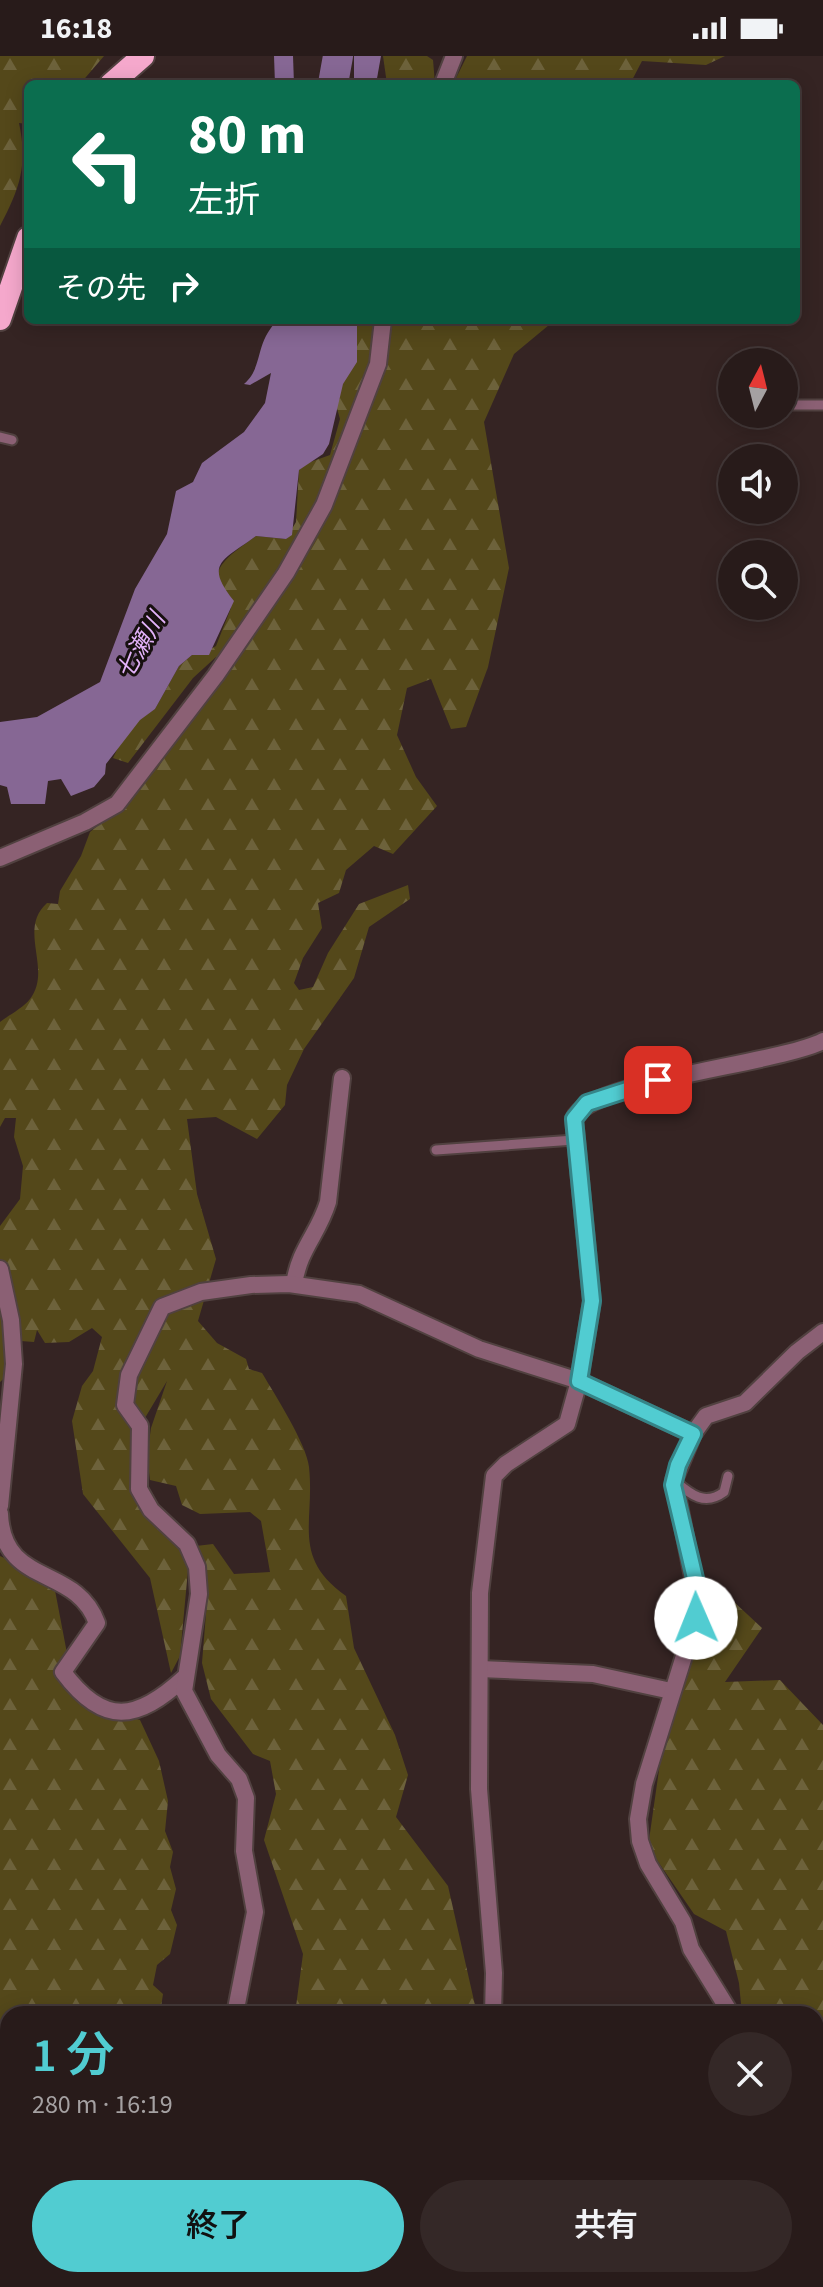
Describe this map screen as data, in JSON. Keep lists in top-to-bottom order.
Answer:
{
  "water": ["七瀬川"],
  "north": "top",
  "page": {
    "status": "16:18",
    "turn": ["80 m", "左折"],
    "then": "その先",
    "heading": ["1 分", "280 m · 16:19"],
    "buttons": ["終了", "共有"]
  }
}
